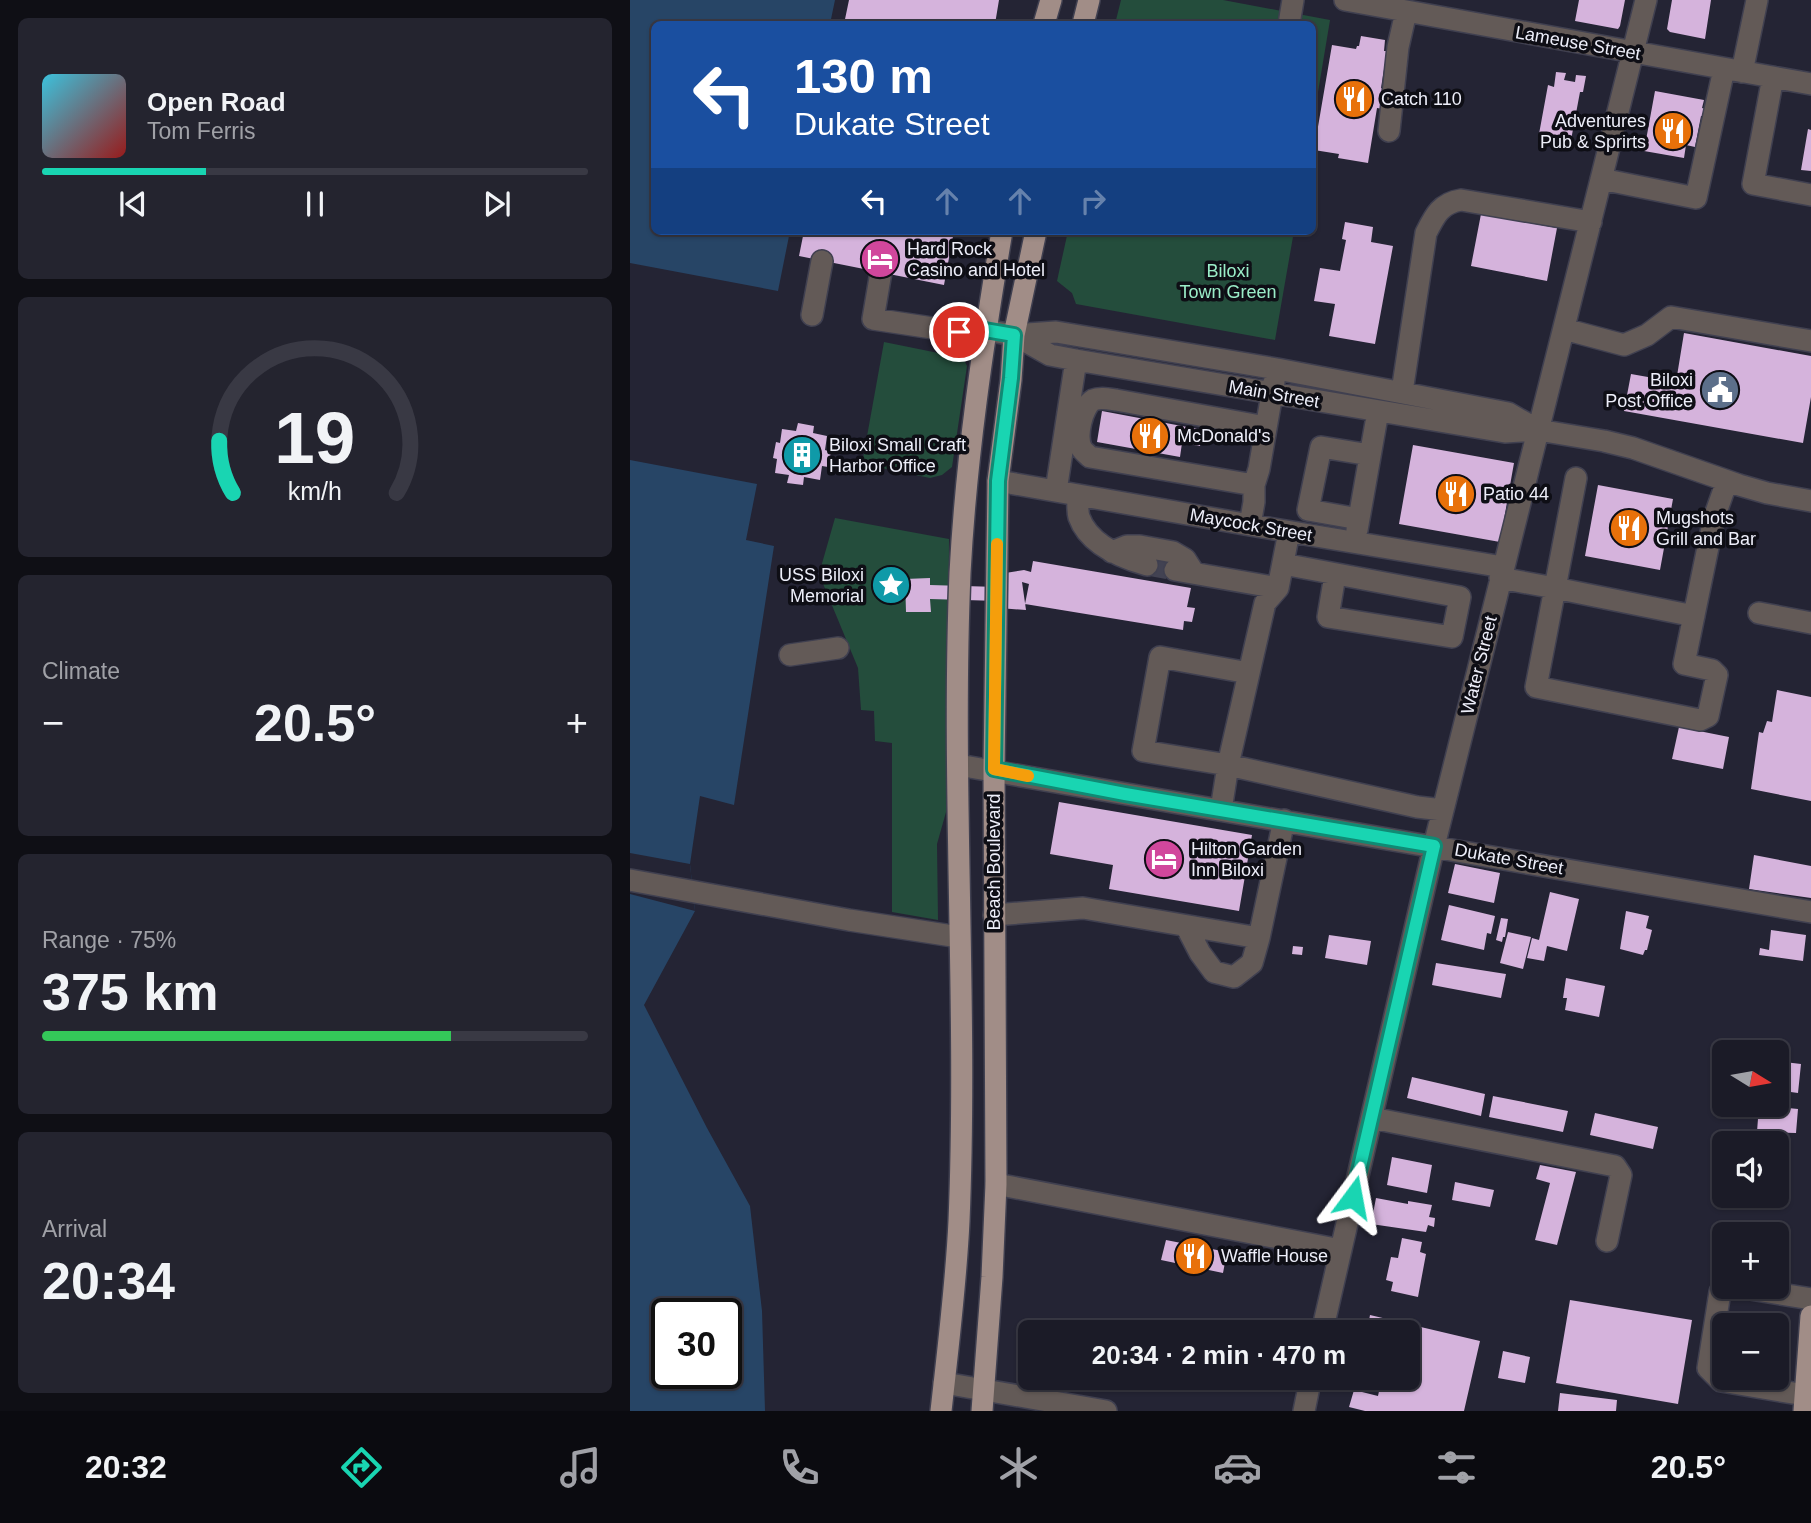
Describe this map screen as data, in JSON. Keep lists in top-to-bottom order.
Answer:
{
  "streets": {
    "main road": ["Beach Boulevard"],
    "street": [
      "Lameuse Street",
      "Main Street",
      "Maycock Street",
      "Water Street",
      "Dukate Street"
    ]
  },
  "crossings": [
    ["Lameuse Street", "Water Street"],
    ["Main Street", "Water Street"],
    ["Main Street", "Beach Boulevard"],
    ["Maycock Street", "Water Street"],
    ["Maycock Street", "Beach Boulevard"],
    ["Water Street", "Dukate Street"],
    ["Dukate Street", "Beach Boulevard"]
  ],
  "parks": ["Biloxi Town Green"],
  "places": {
    "restaurant": [
      "Catch 110",
      "Adventures Pub & Sprirts",
      "McDonald's",
      "Patio 44",
      "Mugshots Grill and Bar",
      "Waffle House"
    ],
    "hotel": ["Hard Rock Casino and Hotel", "Hilton Garden Inn Biloxi"],
    "public building": ["Biloxi Post Office"],
    "building": ["Biloxi Small Craft Harbor Office"],
    "place": ["USS Biloxi Memorial"]
  },
  "north": "right",
  "page": {
    "turn": ["130 m", "Dukate Street"],
    "song": ["Open Road", "Tom Ferris"],
    "tile": [
      "Climate",
      ["Range · 75%", "375 km"],
      ["Arrival", "20:34"]
    ],
    "heat": ["−", "20.5°", "+"],
    "map_buttons": ["+", "−"],
    "limit": "30",
    "trip": "20:34 · 2 min · 470 m",
    "tabs": ["20:32", "20.5°"],
    "gauge": ["19", "km/h"]
  }
}
